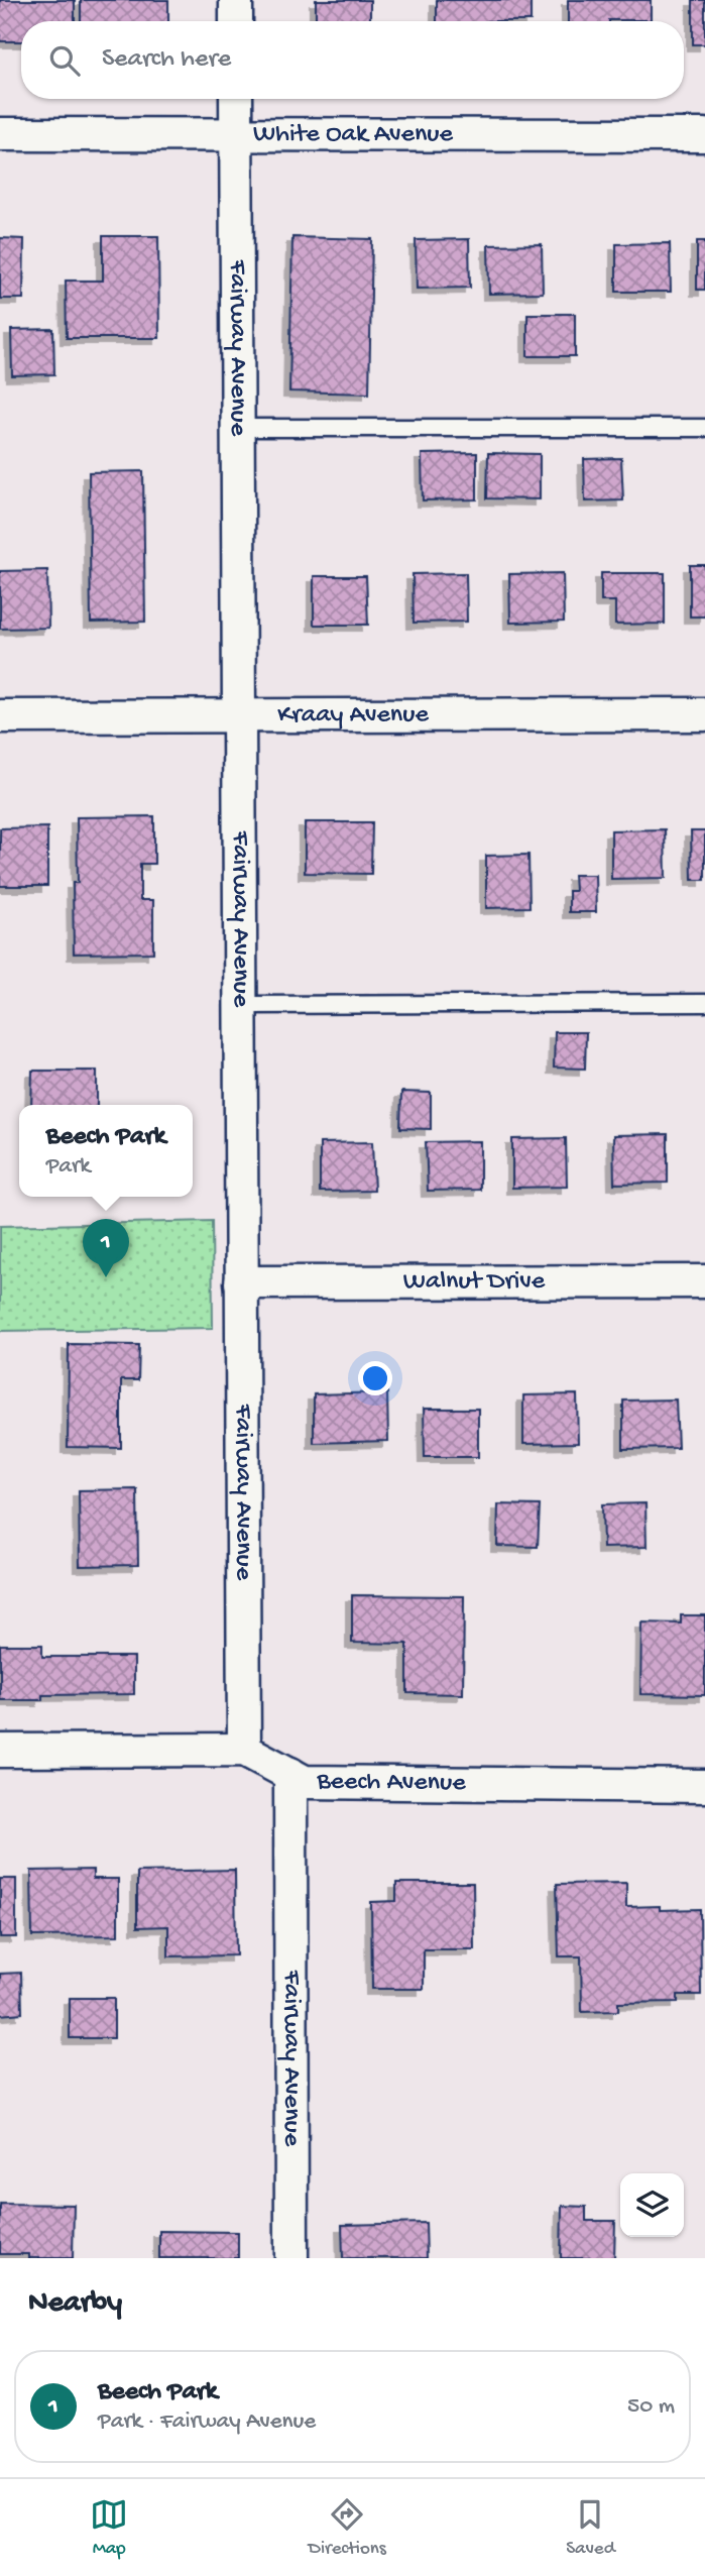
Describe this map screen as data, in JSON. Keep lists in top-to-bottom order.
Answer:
{
  "streets": {
    "street": [
      "White Oak Avenue",
      "Fairway Avenue",
      "Kraay Avenue",
      "Walnut Drive",
      "Beech Avenue"
    ]
  },
  "crossings": [
    ["White Oak Avenue", "Fairway Avenue"],
    ["Fairway Avenue", "Kraay Avenue"],
    ["Fairway Avenue", "Walnut Drive"],
    ["Fairway Avenue", "Beech Avenue"]
  ],
  "page": {
    "search": "Search here",
    "popup": ["Beech Park", "Park"],
    "pins": "1",
    "heading": "Nearby",
    "list": [
      {
        "mark": "1",
        "name": "Beech Park",
        "note": "Park · Fairway Avenue",
        "value": "50 m"
      }
    ],
    "nav": ["Map", "Directions", "Saved"]
  }
}
